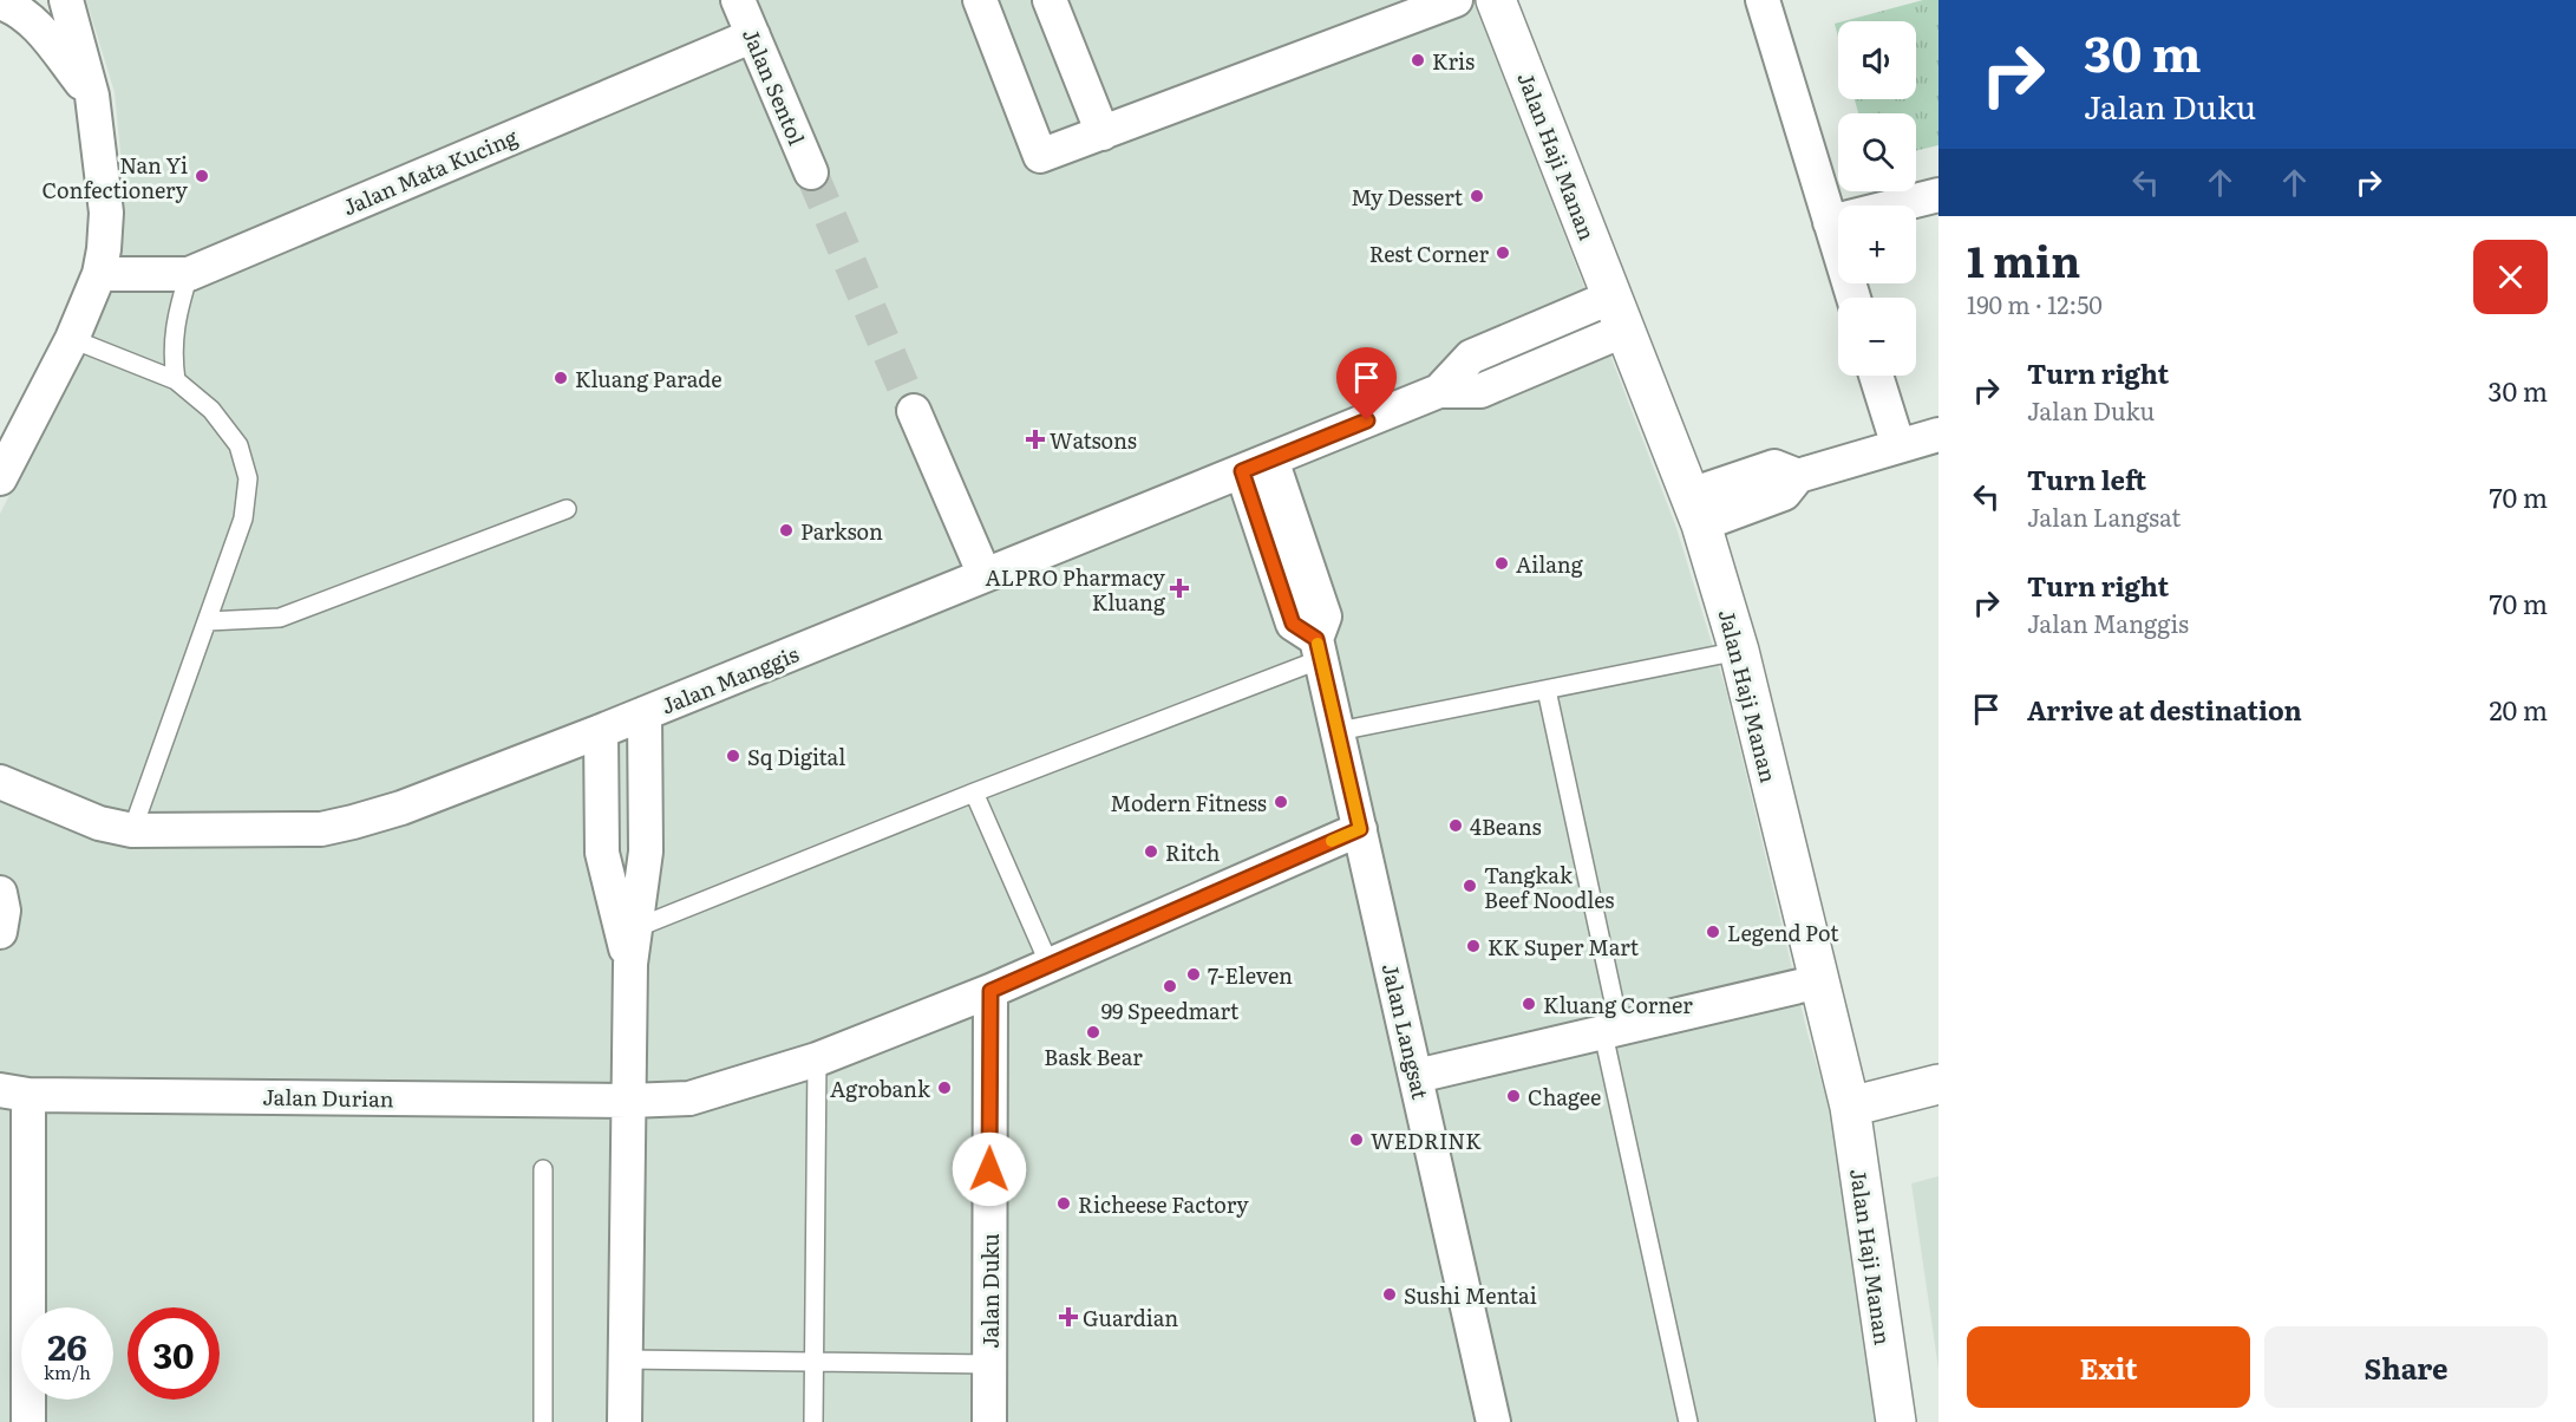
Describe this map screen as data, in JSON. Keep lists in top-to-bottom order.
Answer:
{
  "streets": {
    "street": [
      "Jalan Sentol",
      "Jalan Haji Manan",
      "Jalan Mata Kucing",
      "Jalan Manggis",
      "Jalan Langsat",
      "Jalan Durian",
      "Jalan Duku"
    ]
  },
  "crossings": [
    ["Jalan Sentol", "Jalan Mata Kucing"],
    ["Jalan Haji Manan", "Jalan Manggis"],
    ["Jalan Manggis", "Jalan Langsat"]
  ],
  "places": {
    "other": [
      "Kris",
      "Nan Yi Confectionery",
      "My Dessert",
      "Rest Corner",
      "Kluang Parade",
      "Parkson",
      "Ailang",
      "Sq Digital",
      "Modern Fitness",
      "4Beans",
      "Ritch",
      "Tangkak Beef Noodles",
      "Legend Pot",
      "KK Super Mart",
      "7-Eleven",
      "99 Speedmart",
      "Kluang Corner",
      "Bask Bear",
      "Agrobank",
      "Chagee",
      "WEDRINK",
      "Richeese Factory",
      "Sushi Mentai"
    ],
    "health": ["Watsons", "ALPRO Pharmacy Kluang", "Guardian"]
  },
  "page": {
    "turn": ["30 m", "Jalan Duku"],
    "map_buttons": ["+", "−"],
    "heading": ["1 min", "190 m · 12:50"],
    "list": [
      {
        "name": "Turn right",
        "note": "Jalan Duku",
        "value": "30 m"
      },
      {
        "name": "Turn left",
        "note": "Jalan Langsat",
        "value": "70 m"
      },
      {
        "name": "Turn right",
        "note": "Jalan Manggis",
        "value": "70 m"
      },
      {
        "name": "Arrive at destination",
        "value": "20 m"
      }
    ],
    "speed": "26 km/h",
    "limit": "30",
    "buttons": ["Exit", "Share"]
  }
}
